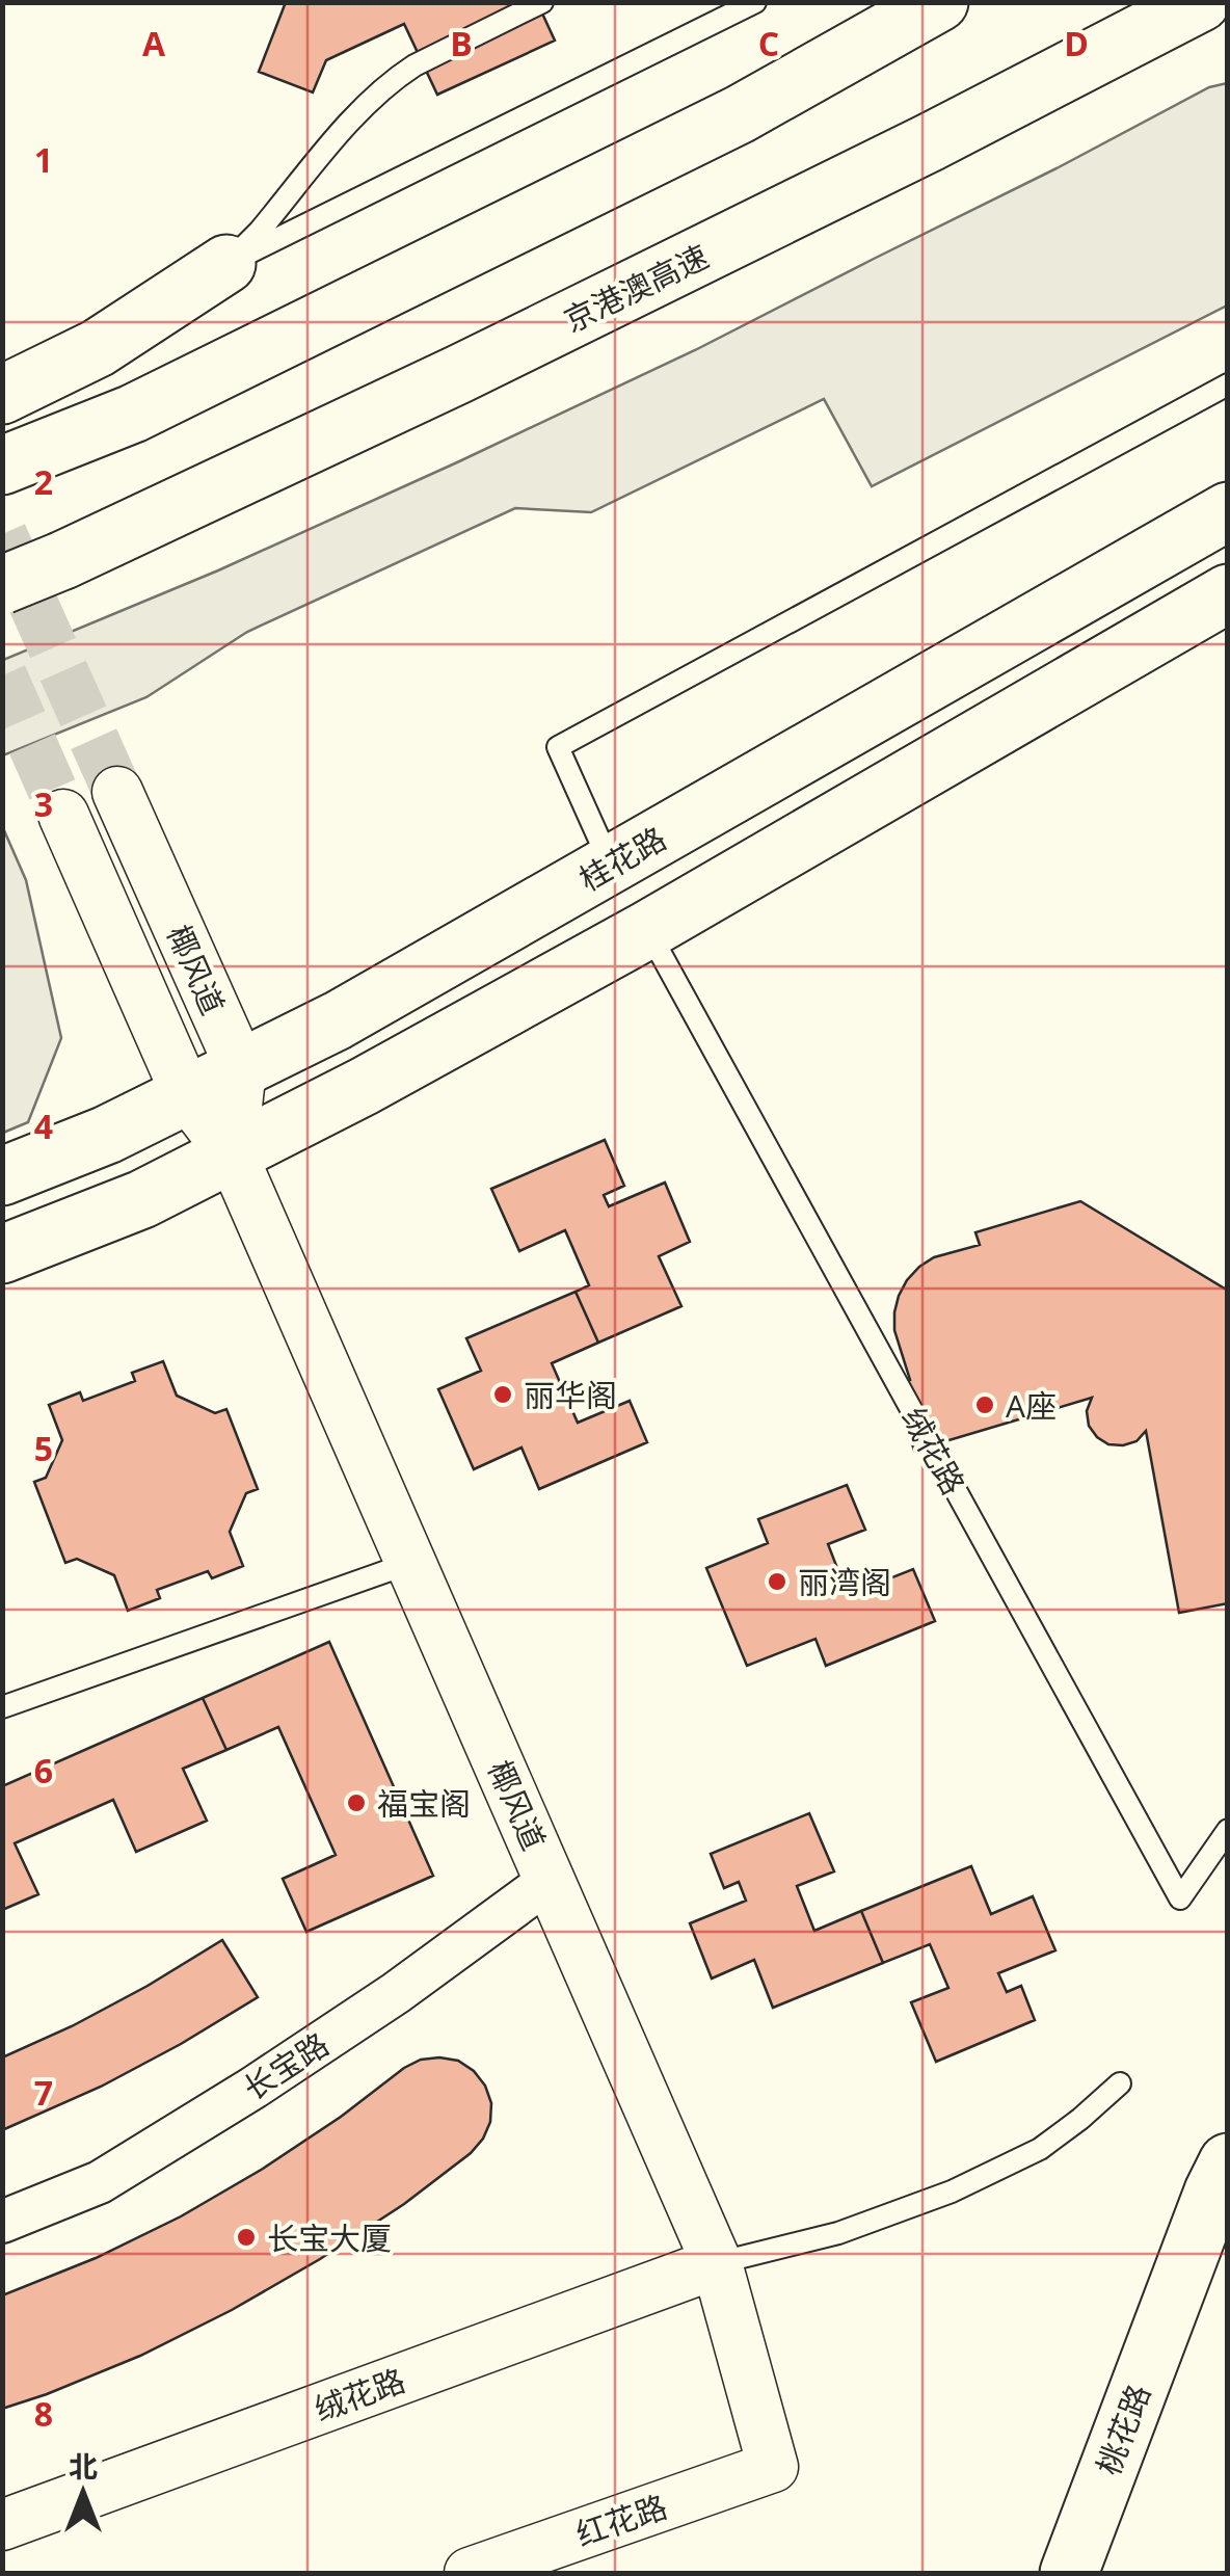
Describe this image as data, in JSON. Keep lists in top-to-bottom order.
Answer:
{
  "streets": {
    "main road": ["京港澳高速", "桂花路", "桃花路"],
    "street": [
      "椰风道",
      "绒花路",
      "长宝路",
      "红花路"
    ]
  },
  "crossings": [
    ["桂花路", "椰风道"],
    ["椰风道", "绒花路"],
    ["椰风道", "长宝路"],
    ["椰风道", "红花路"]
  ],
  "places": [
    "丽华阁",
    "A座",
    "丽湾阁",
    "福宝阁",
    "长宝大厦"
  ],
  "north": "top",
  "grid": {
    "columns": [
      "A",
      "B",
      "C",
      "D"
    ],
    "rows": [
      "1",
      "2",
      "3",
      "4",
      "5",
      "6",
      "7",
      "8"
    ]
  }
}
